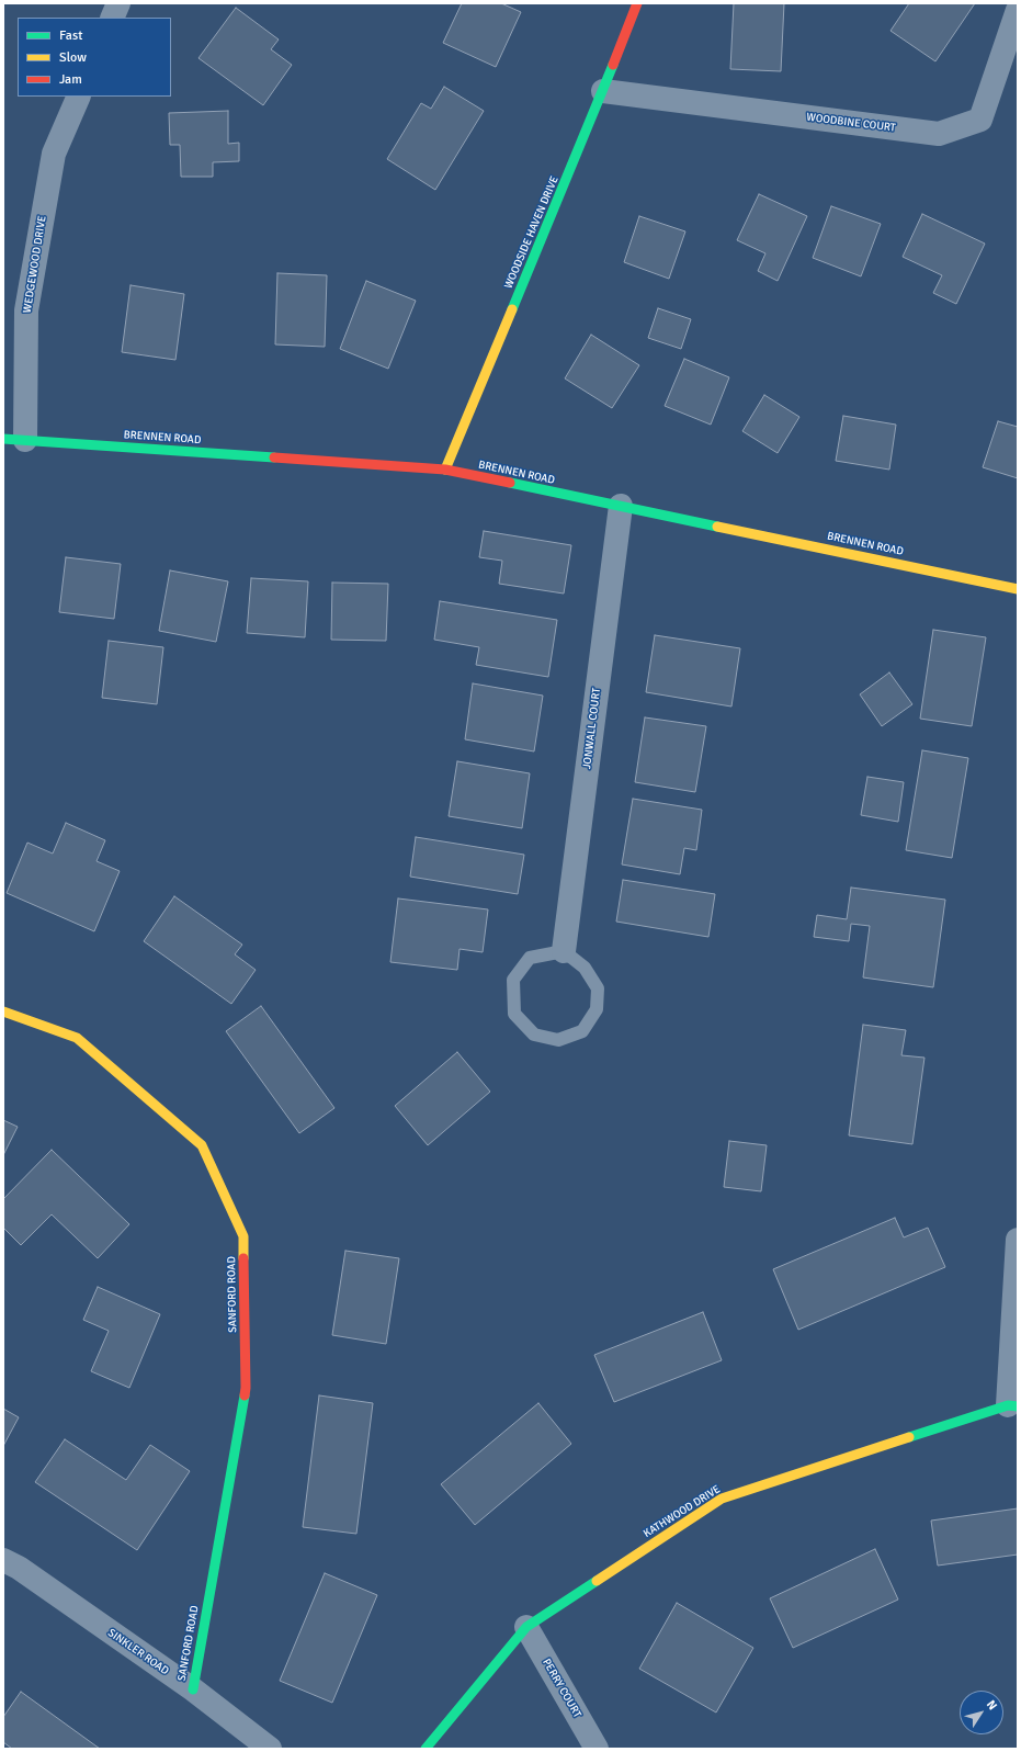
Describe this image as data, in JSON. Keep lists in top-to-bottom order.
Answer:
{
  "streets": {
    "street": [
      "WOODBINE COURT",
      "WOODSIDE HAVEN DRIVE",
      "WEDGEWOOD DRIVE",
      "BRENNEN ROAD",
      "JONWALL COURT",
      "SANFORD ROAD",
      "KATHWOOD DRIVE",
      "SINKLER ROAD",
      "PERRY COURT"
    ]
  },
  "crossings": [
    ["WOODBINE COURT", "WOODSIDE HAVEN DRIVE"],
    ["WOODSIDE HAVEN DRIVE", "BRENNEN ROAD"],
    ["WEDGEWOOD DRIVE", "BRENNEN ROAD"],
    ["BRENNEN ROAD", "JONWALL COURT"],
    ["SANFORD ROAD", "SINKLER ROAD"],
    ["KATHWOOD DRIVE", "PERRY COURT"]
  ],
  "legend": ["Fast", "Slow", "Jam"],
  "north": "top right"
}
